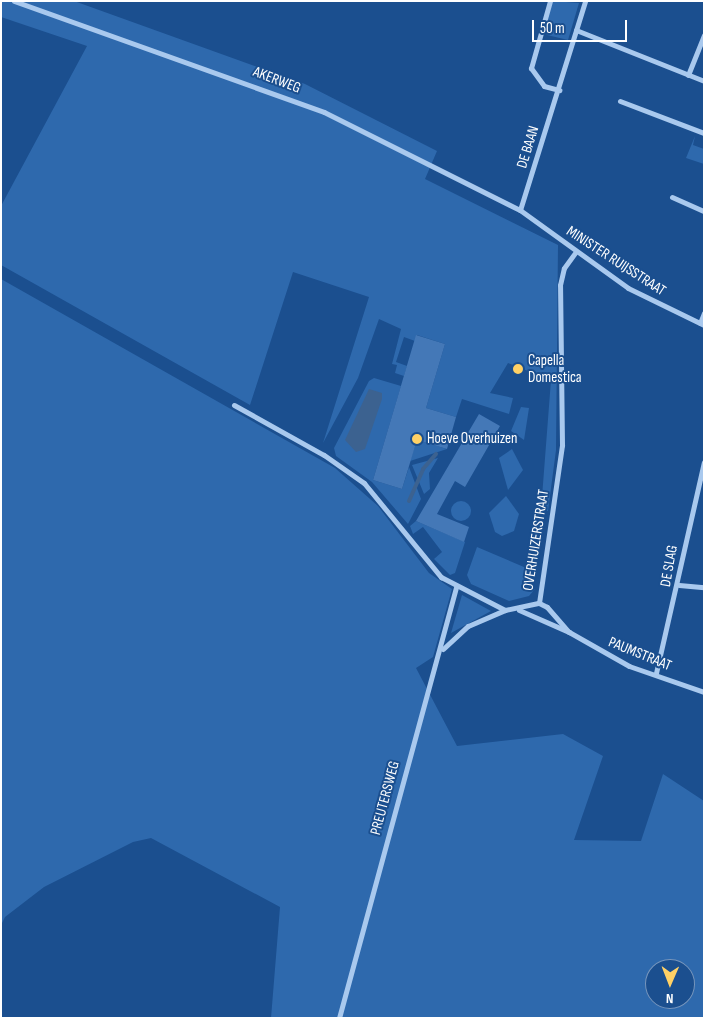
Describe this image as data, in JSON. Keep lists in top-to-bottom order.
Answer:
{
  "streets": {
    "street": [
      "AKERWEG",
      "DE BAAN",
      "MINISTER RUIJSSTRAAT",
      "OVERHUIZERSTRAAT",
      "DE SLAG",
      "PAUMSTRAAT",
      "PREUTERSWEG"
    ]
  },
  "crossings": [
    ["AKERWEG", "DE BAAN"],
    ["AKERWEG", "MINISTER RUIJSSTRAAT"],
    ["DE BAAN", "MINISTER RUIJSSTRAAT"],
    ["MINISTER RUIJSSTRAAT", "OVERHUIZERSTRAAT"],
    ["OVERHUIZERSTRAAT", "PAUMSTRAAT"],
    ["OVERHUIZERSTRAAT", "PREUTERSWEG"],
    ["DE SLAG", "PAUMSTRAAT"]
  ],
  "places": ["Capella Domestica", "Hoeve Overhuizen"],
  "scale_bar": "50 m",
  "north": "bottom"
}
